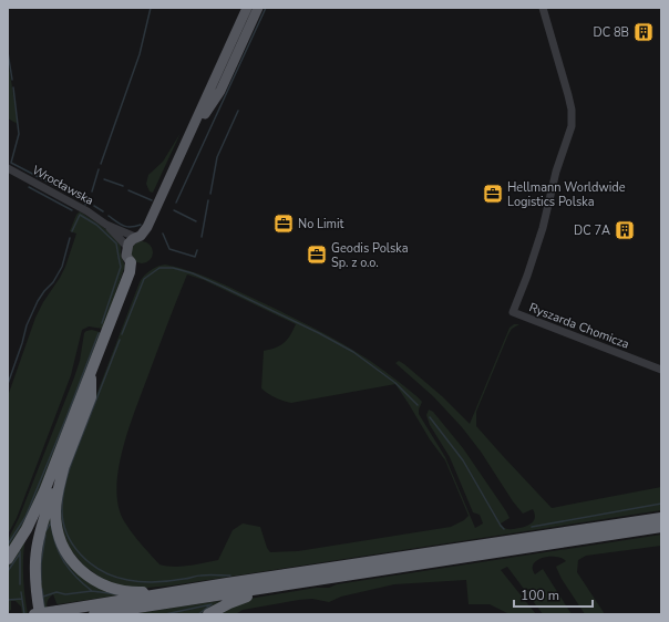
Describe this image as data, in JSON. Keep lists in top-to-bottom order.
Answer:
{
  "streets": {
    "street": ["Wrocławska", "Ryszarda Chomicza"]
  },
  "places": {
    "building": ["DC 8B", "DC 7A"],
    "office": ["Hellmann Worldwide Logistics Polska", "No Limit", "Geodis Polska Sp. z o.o."]
  },
  "scale_bar": "100 m"
}
